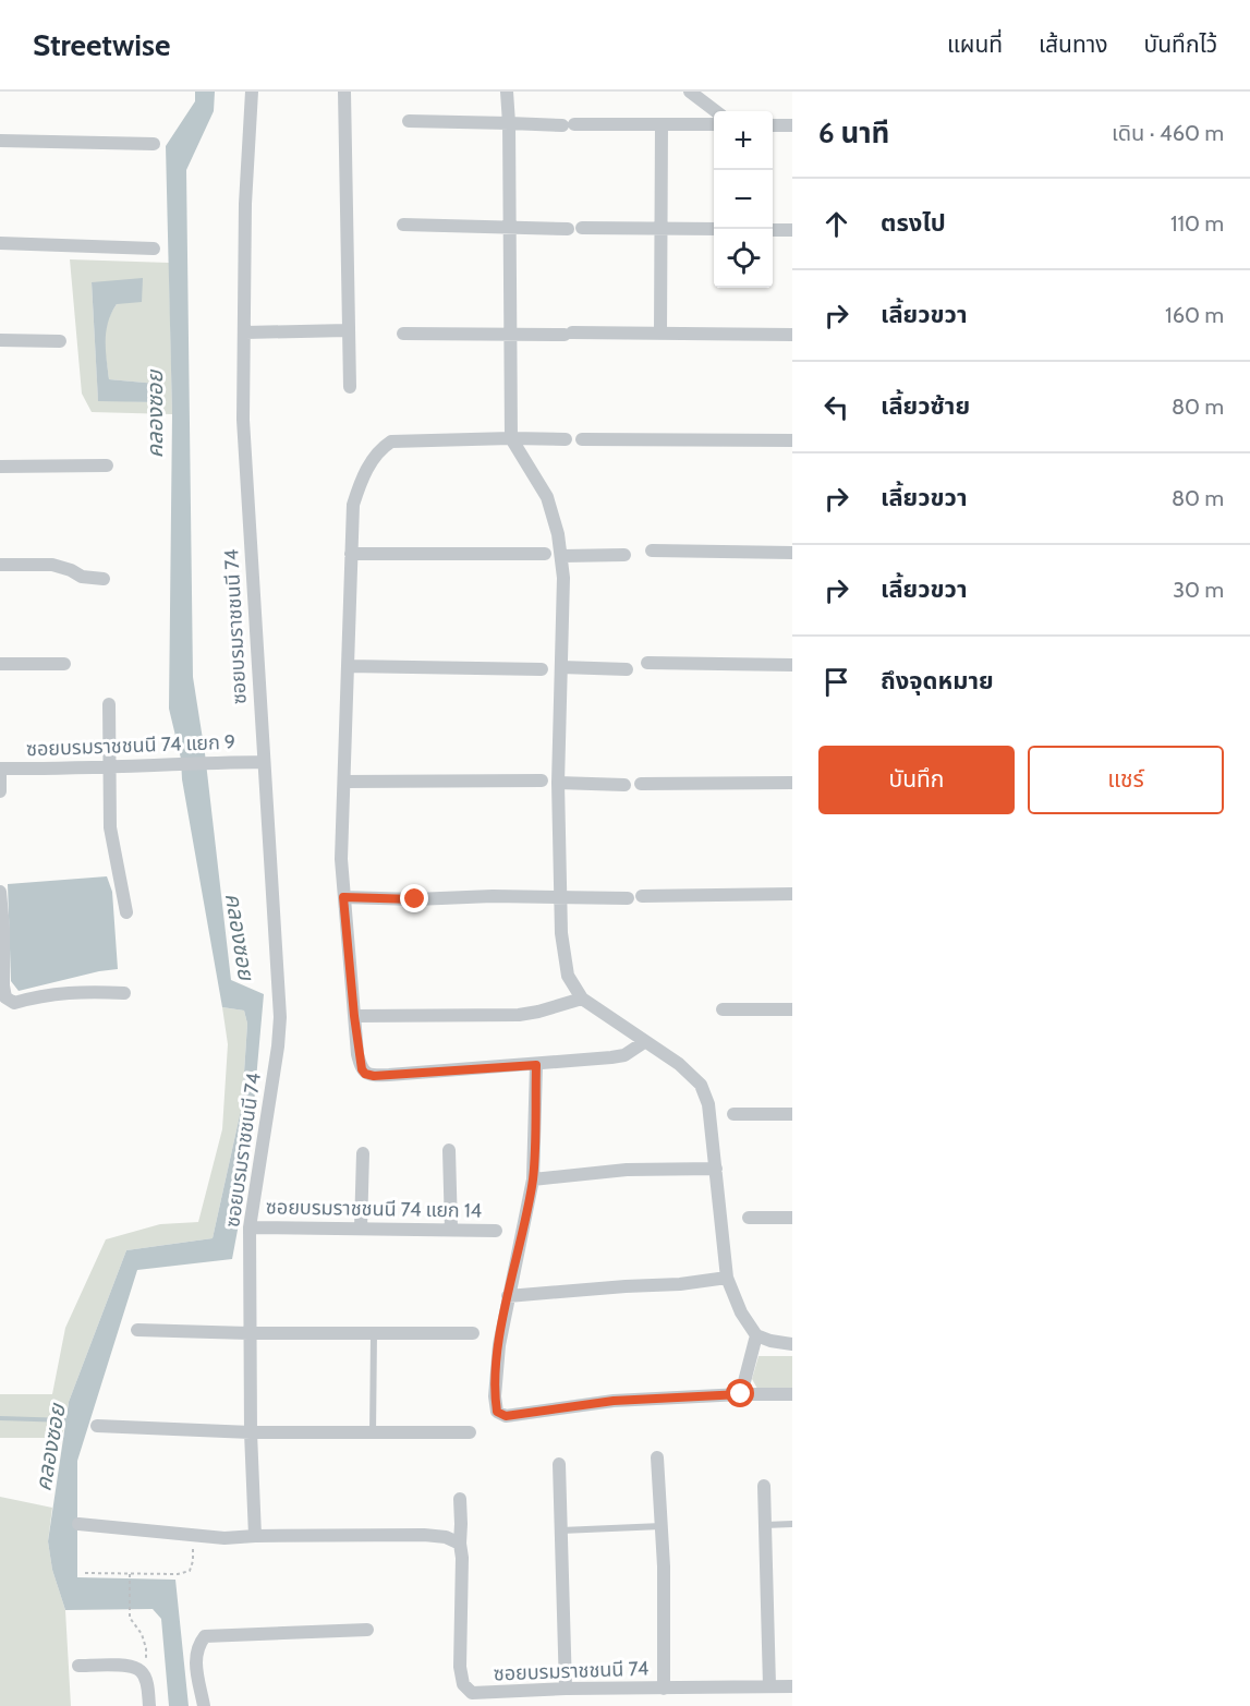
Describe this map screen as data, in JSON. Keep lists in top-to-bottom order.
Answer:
{
  "streets": {
    "street": ["ซอยบรมราชชนนี 74", "ซอยบรมราชชนนี 74 แยก 9", "ซอยบรมราชชนนี 74 แยก 14"]
  },
  "crossings": [
    ["ซอยบรมราชชนนี 74", "ซอยบรมราชชนนี 74 แยก 9"],
    ["ซอยบรมราชชนนี 74", "ซอยบรมราชชนนี 74 แยก 14"]
  ],
  "water": ["คลองซอย"],
  "page": {
    "header": "Streetwise",
    "nav": ["แผนที่", "เส้นทาง", "บันทึกไว้"],
    "heading": ["6 นาที", "เดิน · 460 m"],
    "map_buttons": ["+", "−"],
    "list": [
      ["ตรงไป", "110 m"],
      ["เลี้ยวขวา", "160 m"],
      ["เลี้ยวซ้าย", "80 m"],
      ["เลี้ยวขวา", "80 m"],
      ["เลี้ยวขวา", "30 m"],
      "ถึงจุดหมาย"
    ],
    "buttons": ["บันทึก", "แชร์"]
  }
}
